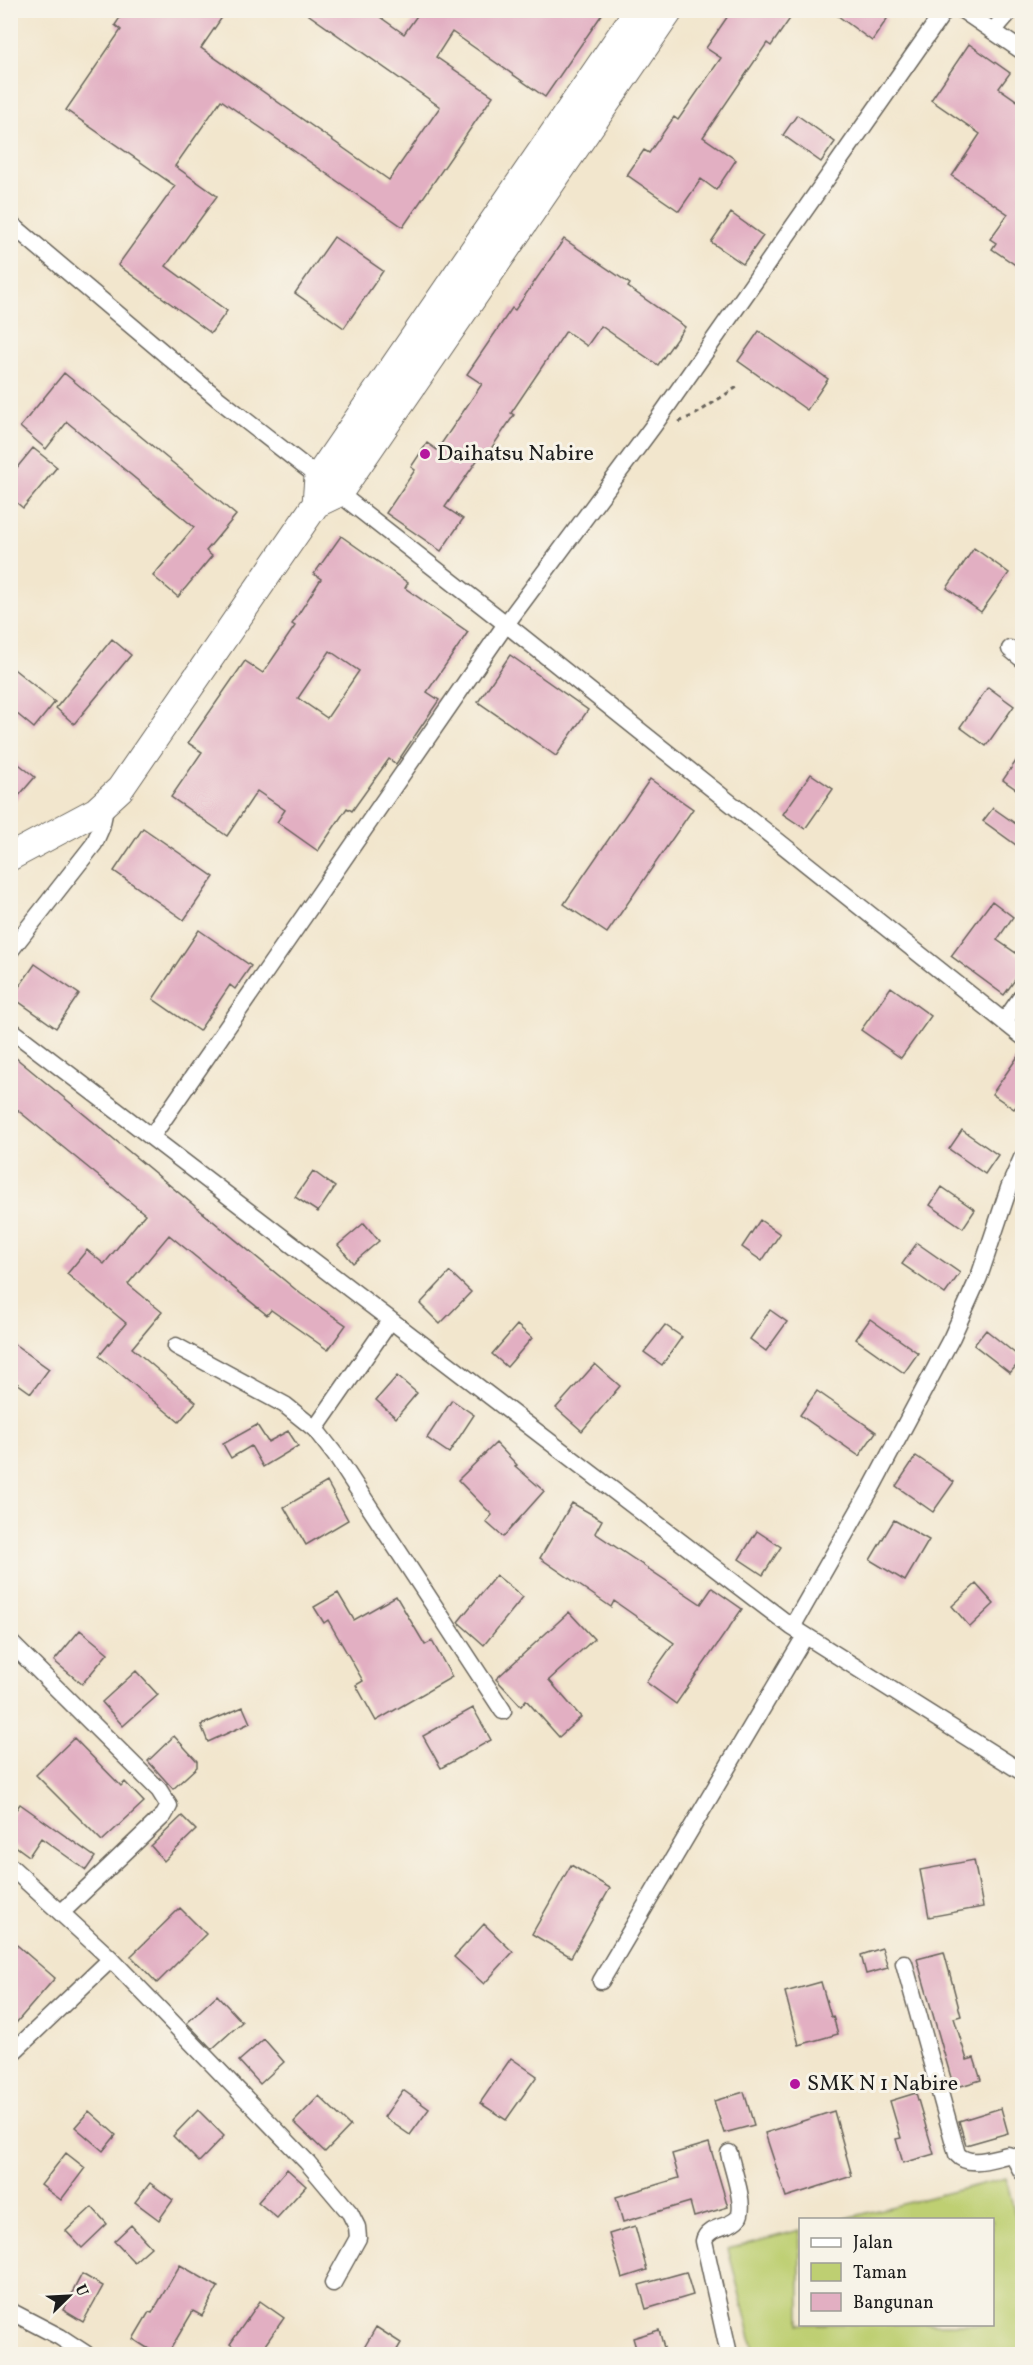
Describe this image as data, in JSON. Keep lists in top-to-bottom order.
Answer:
{
  "places": ["Daihatsu Nabire", "SMK N 1 Nabire"],
  "legend": ["Jalan", "Taman", "Bangunan"],
  "north": "top right"
}
